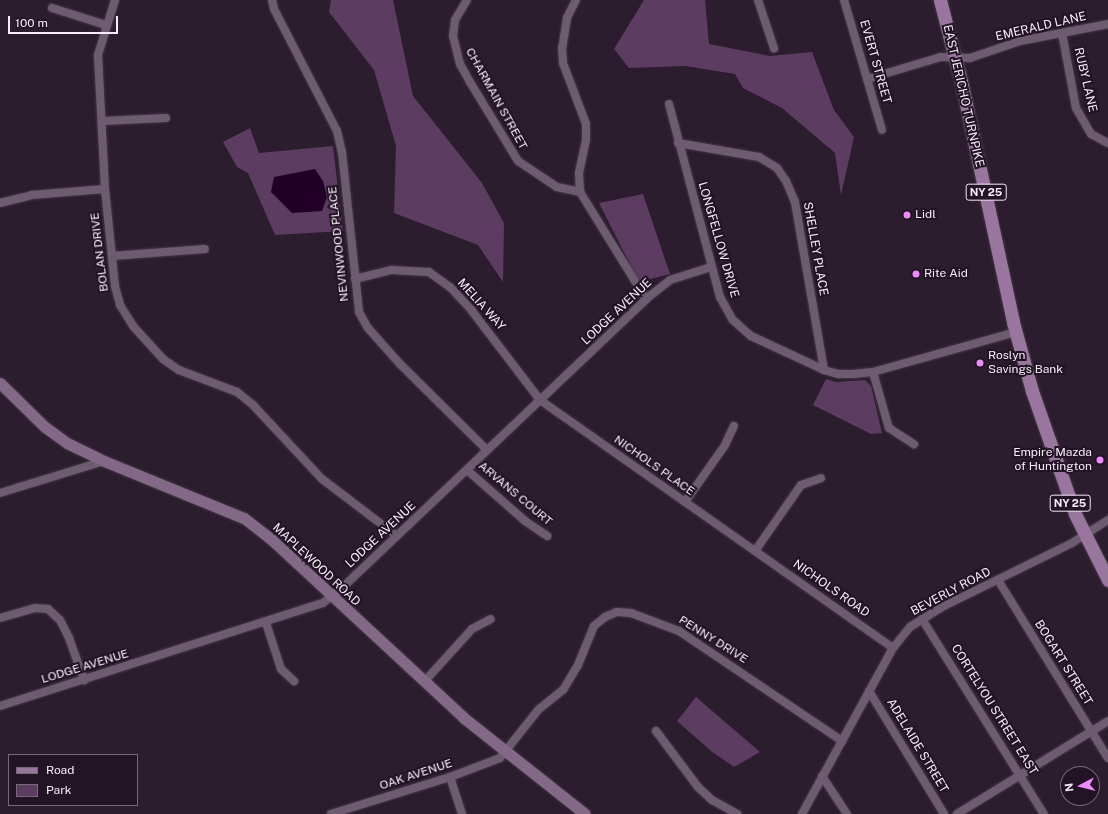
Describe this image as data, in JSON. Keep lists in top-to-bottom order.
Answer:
{
  "streets": {
    "main road": ["EAST JERICHO TURNPIKE", "NY 25"],
    "street": [
      "EMERALD LANE",
      "EVERT STREET",
      "RUBY LANE",
      "CHARMAIN STREET",
      "LONGFELLOW DRIVE",
      "NEVINWOOD PLACE",
      "SHELLEY PLACE",
      "BOLAN DRIVE",
      "MELIA WAY",
      "LODGE AVENUE",
      "NICHOLS PLACE",
      "ARVANS COURT",
      "MAPLEWOOD ROAD",
      "NICHOLS ROAD",
      "BEVERLY ROAD",
      "PENNY DRIVE",
      "BOGART STREET",
      "CORTELYOU STREET EAST",
      "ADELAIDE STREET",
      "OAK AVENUE"
    ]
  },
  "crossings": [
    ["EMERALD LANE", "EVERT STREET"],
    ["EMERALD LANE", "RUBY LANE"],
    ["EMERALD LANE", "EAST JERICHO TURNPIKE"],
    ["EAST JERICHO TURNPIKE", "LONGFELLOW DRIVE"],
    ["EAST JERICHO TURNPIKE", "BEVERLY ROAD"],
    ["LONGFELLOW DRIVE", "SHELLEY PLACE"],
    ["LONGFELLOW DRIVE", "LODGE AVENUE"],
    ["NEVINWOOD PLACE", "MELIA WAY"],
    ["NEVINWOOD PLACE", "LODGE AVENUE"],
    ["BOLAN DRIVE", "LODGE AVENUE"],
    ["MELIA WAY", "LODGE AVENUE"],
    ["MELIA WAY", "NICHOLS PLACE"],
    ["LODGE AVENUE", "NICHOLS PLACE"],
    ["LODGE AVENUE", "ARVANS COURT"],
    ["LODGE AVENUE", "MAPLEWOOD ROAD"],
    ["NICHOLS PLACE", "NICHOLS ROAD"],
    ["MAPLEWOOD ROAD", "PENNY DRIVE"],
    ["MAPLEWOOD ROAD", "OAK AVENUE"],
    ["NICHOLS ROAD", "BEVERLY ROAD"],
    ["BEVERLY ROAD", "PENNY DRIVE"],
    ["BEVERLY ROAD", "BOGART STREET"],
    ["BEVERLY ROAD", "CORTELYOU STREET EAST"],
    ["BEVERLY ROAD", "ADELAIDE STREET"],
    ["PENNY DRIVE", "OAK AVENUE"]
  ],
  "places": [
    "Lidl",
    "Rite Aid",
    "Roslyn Savings Bank",
    "Empire Mazda of Huntington"
  ],
  "legend": ["Road", "Park"],
  "scale_bar": "100 m",
  "north": "left"
}
